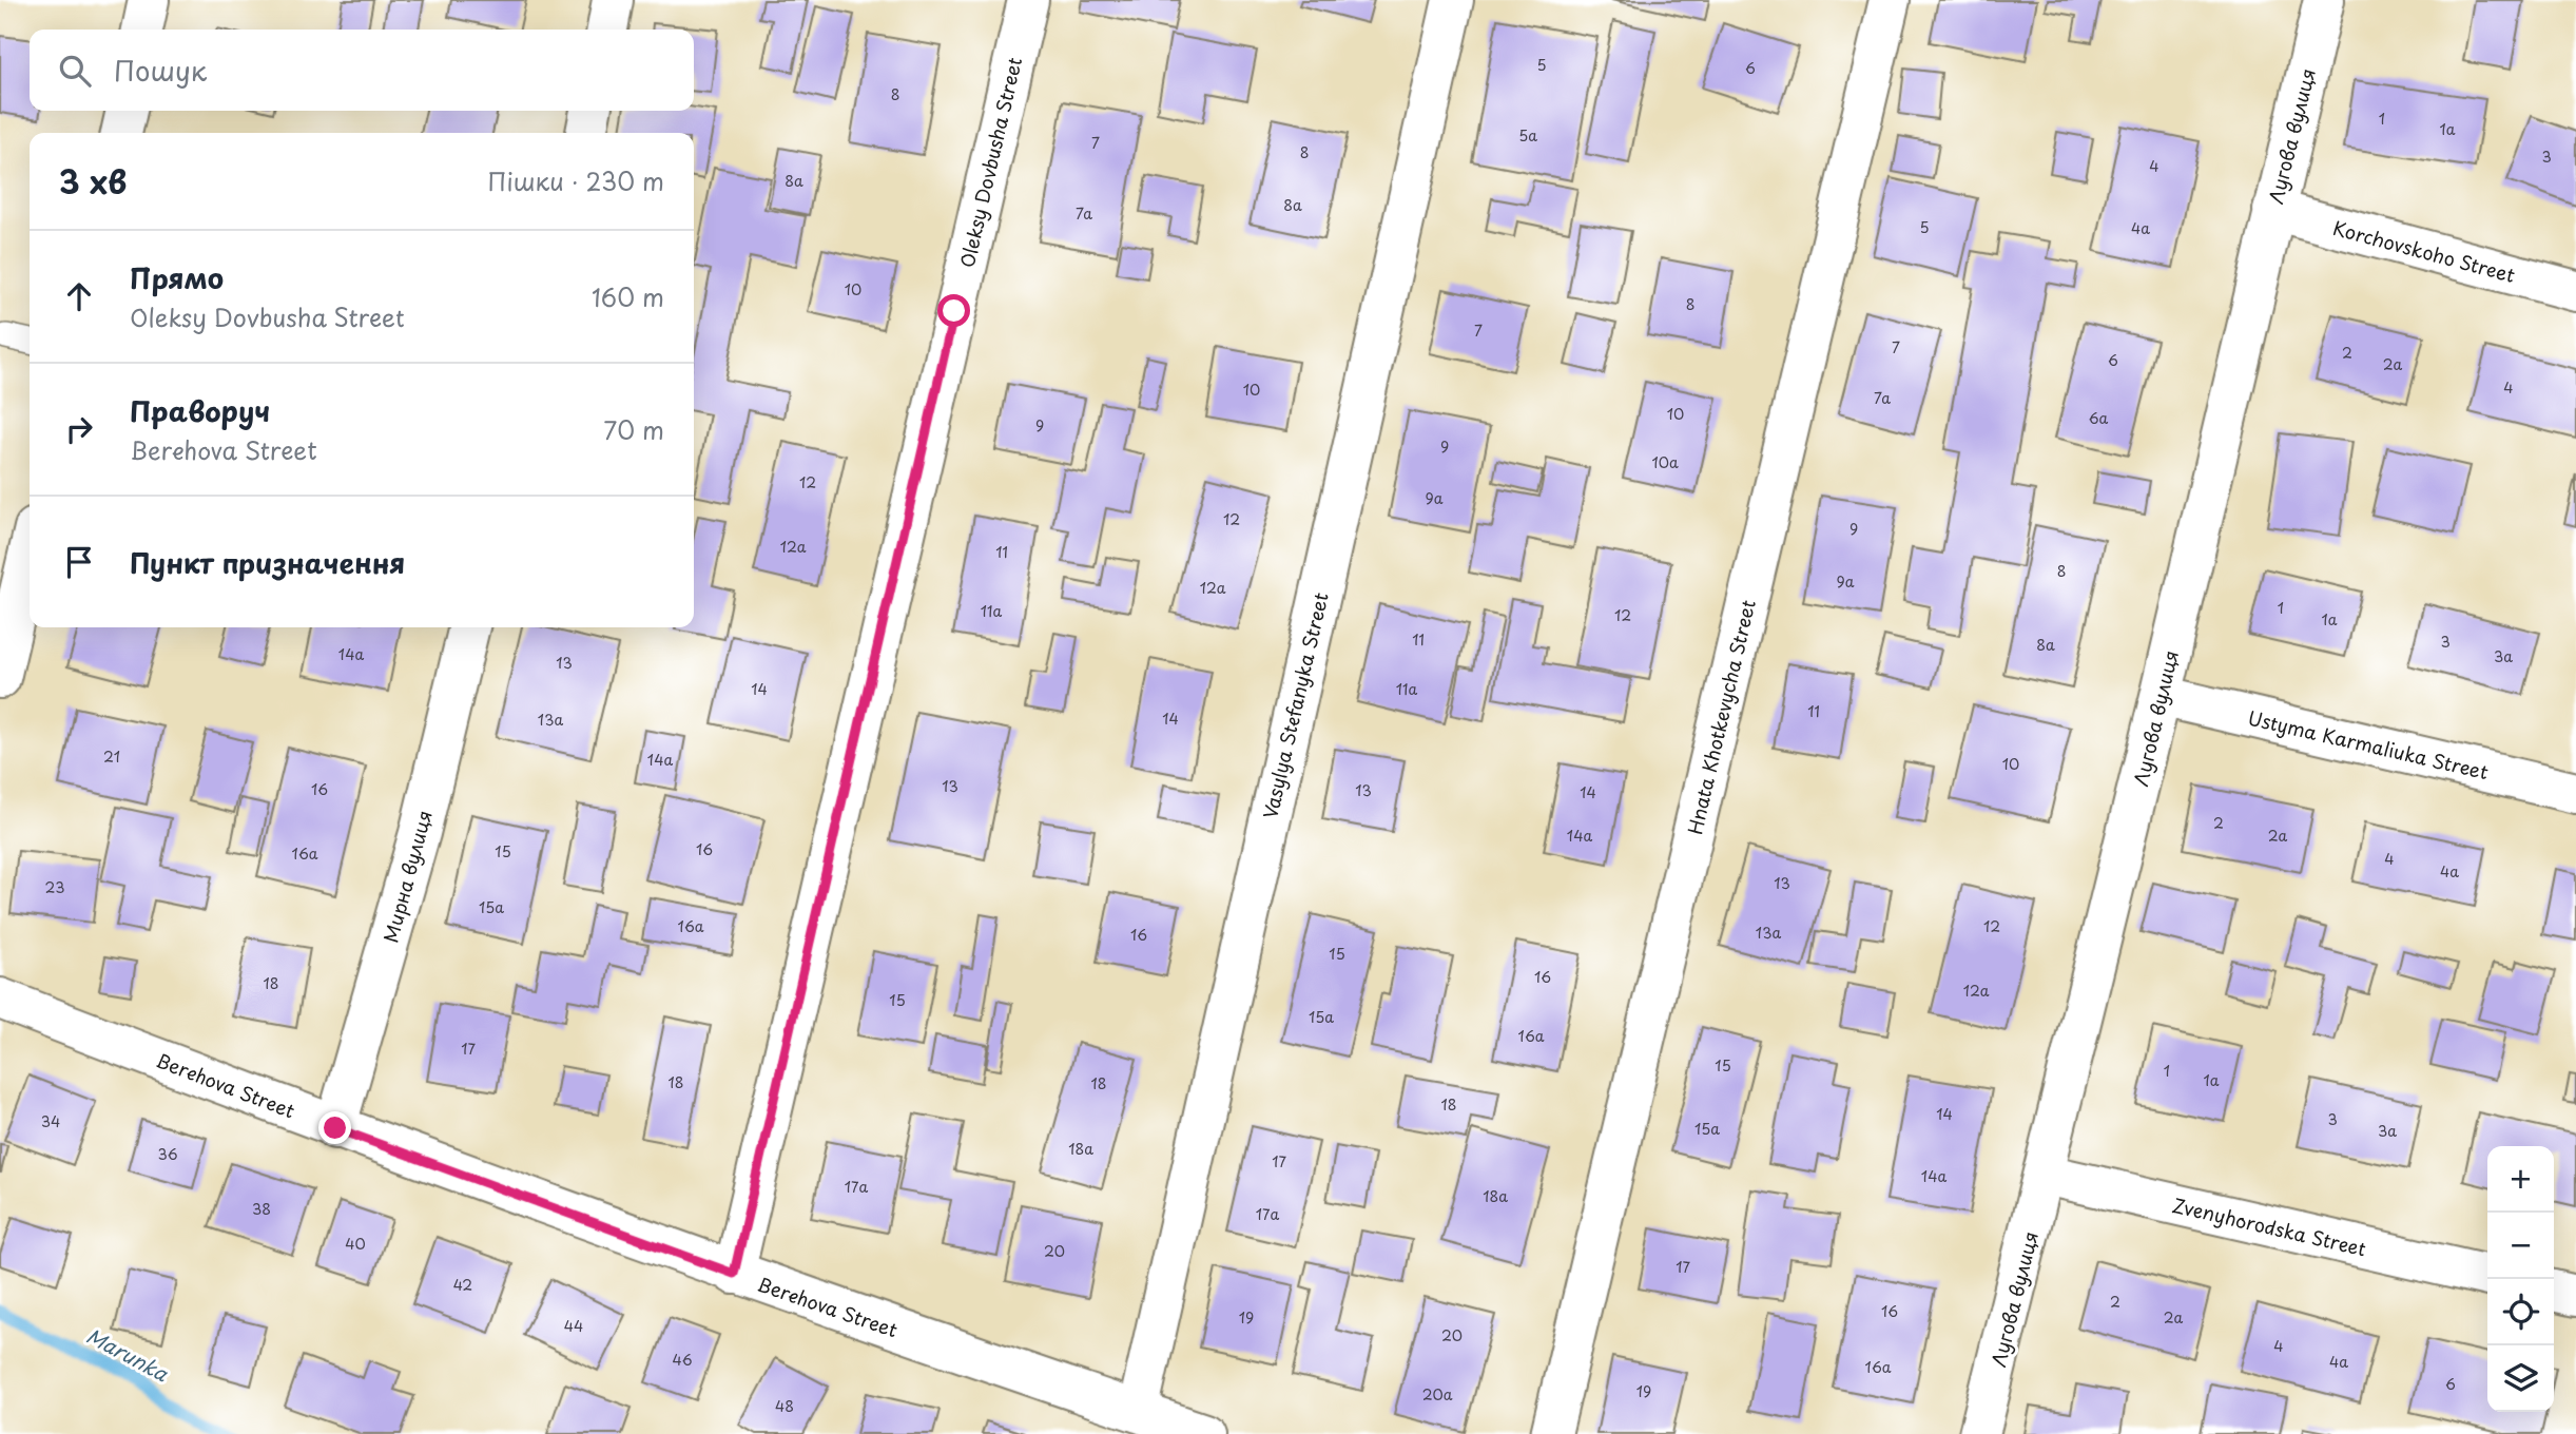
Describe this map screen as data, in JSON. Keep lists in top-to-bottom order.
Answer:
{
  "streets": {
    "street": [
      "Лугова вулиця",
      "Oleksy Dovbusha Street",
      "Korchovskoho Street",
      "Vasylya Stefanyka Street",
      "Hnata Khotkevycha Street",
      "Ustyma Karmaliuka Street",
      "Мирна вулиця",
      "Berehova Street",
      "Zvenyhorodska Street"
    ]
  },
  "crossings": [
    ["Лугова вулиця", "Korchovskoho Street"],
    ["Лугова вулиця", "Ustyma Karmaliuka Street"],
    ["Лугова вулиця", "Zvenyhorodska Street"],
    ["Oleksy Dovbusha Street", "Berehova Street"],
    ["Vasylya Stefanyka Street", "Berehova Street"],
    ["Мирна вулиця", "Berehova Street"]
  ],
  "water": ["Marunka"],
  "house_numbers": [
    "5",
    "6",
    "8",
    "1",
    "1а",
    "5а",
    "7",
    "8",
    "3",
    "4",
    "8а",
    "8а",
    "7а",
    "5",
    "4а",
    "10",
    "8",
    "7",
    "7",
    "2",
    "6",
    "2а",
    "4",
    "10",
    "7а",
    "10",
    "6а",
    "9",
    "9",
    "10а",
    "12",
    "9а",
    "12",
    "9",
    "12а",
    "11",
    "8",
    "9а",
    "12а",
    "1",
    "11а",
    "12",
    "1а",
    "11",
    "3",
    "8а",
    "14а",
    "3а",
    "13",
    "14",
    "11а",
    "11",
    "14",
    "13а",
    "21",
    "14а",
    "10",
    "13",
    "16",
    "13",
    "14",
    "2",
    "14а",
    "2а",
    "16",
    "15",
    "16а",
    "4",
    "4а",
    "13",
    "23",
    "15а",
    "16а",
    "12",
    "13а",
    "16",
    "15",
    "16",
    "18",
    "12а",
    "15",
    "15а",
    "16а",
    "17",
    "15",
    "1",
    "1а",
    "18",
    "18",
    "18",
    "14",
    "3",
    "34",
    "15а",
    "3а",
    "18а",
    "36",
    "17",
    "14а",
    "17а",
    "18а",
    "38",
    "17а",
    "40",
    "20",
    "17",
    "42",
    "2",
    "16",
    "19",
    "2а",
    "44",
    "20",
    "4",
    "46",
    "4а",
    "16а",
    "6",
    "19",
    "20а",
    "48"
  ],
  "page": {
    "search": "Пошук",
    "heading": ["3 хв", "Пішки · 230 m"],
    "list": [
      ["Прямо", "Oleksy Dovbusha Street", "160 m"],
      ["Праворуч", "Berehova Street", "70 m"],
      "Пункт призначення"
    ],
    "map_buttons": ["+", "−"]
  }
}
